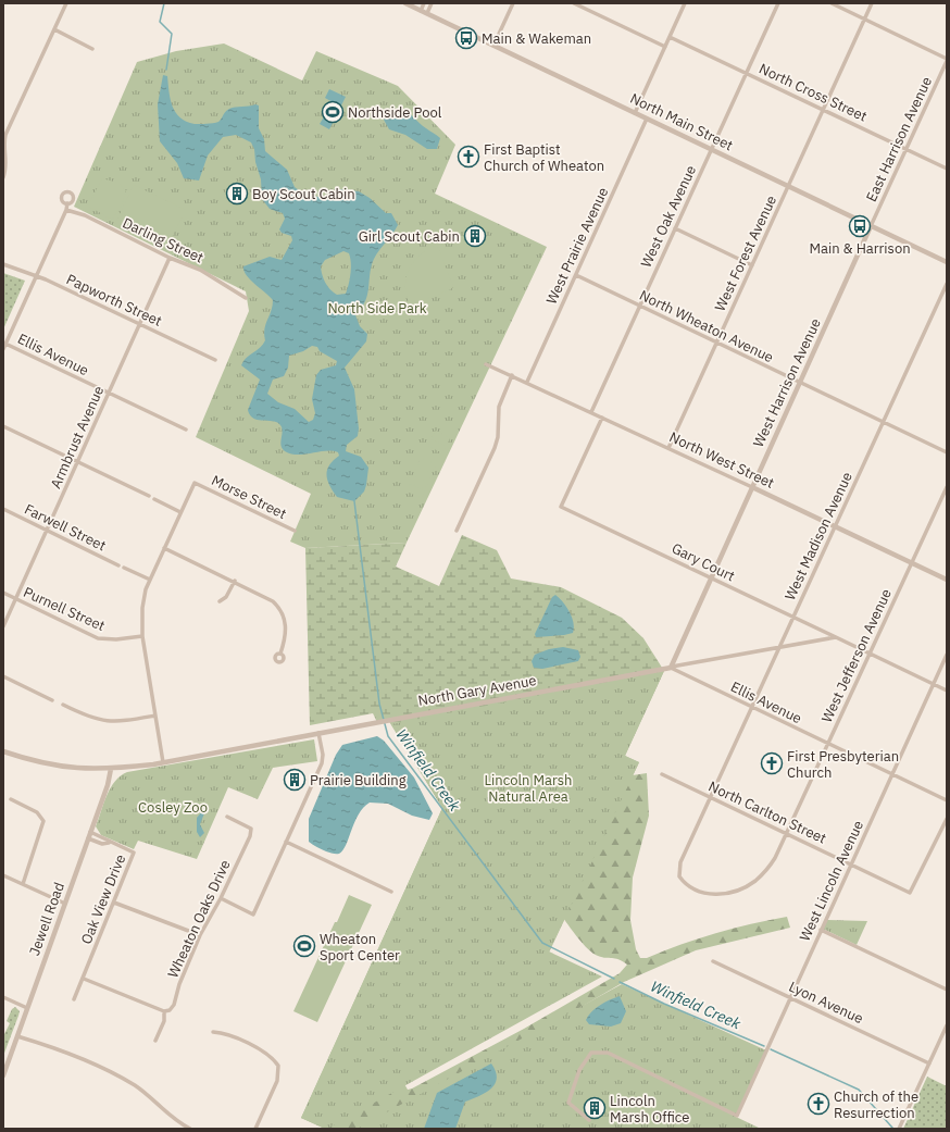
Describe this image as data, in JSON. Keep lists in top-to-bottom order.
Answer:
{
  "streets": {
    "street": [
      "North Cross Street",
      "North Main Street",
      "East Harrison Avenue",
      "West Oak Avenue",
      "Darling Street",
      "West Prairie Avenue",
      "West Forest Avenue",
      "Papworth Street",
      "North Wheaton Avenue",
      "Ellis Avenue",
      "West Harrison Avenue",
      "Armbrust Avenue",
      "North West Street",
      "Morse Street",
      "Farwell Street",
      "West Madison Avenue",
      "Gary Court",
      "Purnell Street",
      "West Jefferson Avenue",
      "North Gary Avenue",
      "North Carlton Street",
      "West Lincoln Avenue",
      "Oak View Drive",
      "Jewell Road",
      "Wheaton Oaks Drive",
      "Lyon Avenue"
    ]
  },
  "crossings": [
    ["North Cross Street", "East Harrison Avenue"],
    ["North Cross Street", "West Oak Avenue"],
    ["North Cross Street", "West Forest Avenue"],
    ["North Main Street", "East Harrison Avenue"],
    ["North Main Street", "West Oak Avenue"],
    ["North Main Street", "West Prairie Avenue"],
    ["North Main Street", "West Forest Avenue"],
    ["North Main Street", "West Harrison Avenue"],
    ["East Harrison Avenue", "West Harrison Avenue"],
    ["West Oak Avenue", "North Wheaton Avenue"],
    ["West Oak Avenue", "North West Street"],
    ["Darling Street", "Armbrust Avenue"],
    ["West Prairie Avenue", "North Wheaton Avenue"],
    ["West Prairie Avenue", "North West Street"],
    ["West Forest Avenue", "North Wheaton Avenue"],
    ["West Forest Avenue", "North West Street"],
    ["Papworth Street", "Armbrust Avenue"],
    ["North Wheaton Avenue", "West Harrison Avenue"],
    ["North Wheaton Avenue", "West Madison Avenue"],
    ["Ellis Avenue", "West Harrison Avenue"],
    ["Ellis Avenue", "Armbrust Avenue"],
    ["Ellis Avenue", "West Madison Avenue"],
    ["Ellis Avenue", "West Jefferson Avenue"],
    ["Ellis Avenue", "North Gary Avenue"],
    ["Ellis Avenue", "West Lincoln Avenue"],
    ["West Harrison Avenue", "North West Street"],
    ["West Harrison Avenue", "Gary Court"],
    ["West Harrison Avenue", "North Gary Avenue"],
    ["Armbrust Avenue", "Farwell Street"],
    ["Armbrust Avenue", "Purnell Street"],
    ["North West Street", "West Madison Avenue"],
    ["North West Street", "Gary Court"],
    ["North West Street", "West Jefferson Avenue"],
    ["West Madison Avenue", "Gary Court"],
    ["West Madison Avenue", "West Jefferson Avenue"],
    ["West Madison Avenue", "North Gary Avenue"],
    ["West Madison Avenue", "North Carlton Street"],
    ["Gary Court", "North Gary Avenue"],
    ["West Jefferson Avenue", "North Carlton Street"],
    ["North Gary Avenue", "Jewell Road"],
    ["North Carlton Street", "West Lincoln Avenue"],
    ["West Lincoln Avenue", "Lyon Avenue"],
    ["Oak View Drive", "Jewell Road"]
  ],
  "water": ["Winfield Creek"],
  "parks": ["North Side Park", "Lincoln Marsh Natural Area", "Cosley Zoo"],
  "places": {
    "bus stop": ["Main & Wakeman", "Main & Harrison"],
    "sports": ["Northside Pool", "Wheaton Sport Center"],
    "church": ["First Baptist Church of Wheaton", "First Presbyterian Church", "Church of the Resurrection"],
    "building": [
      "Boy Scout Cabin",
      "Girl Scout Cabin",
      "Prairie Building",
      "Lincoln Marsh Office"
    ]
  }
}
